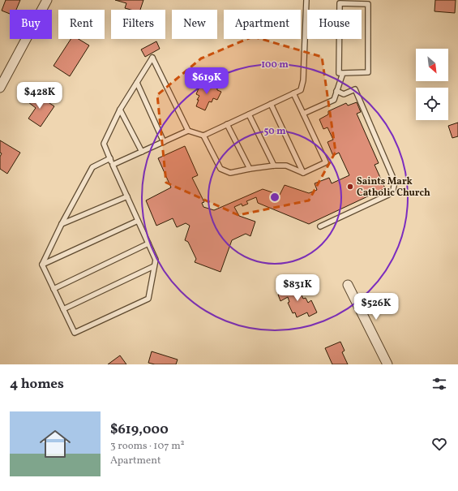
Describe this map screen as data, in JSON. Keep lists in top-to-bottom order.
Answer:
{
  "places": ["Saints Mark Catholic Church"],
  "north": "bottom right",
  "page": {
    "chip": [
      "Buy",
      "Rent",
      "Filters",
      "New",
      "Apartment",
      "House"
    ],
    "price": [
      "$619K",
      "$428K",
      "$831K",
      "$526K"
    ],
    "heading": "4 homes",
    "list": [
      {
        "name": "$619,000",
        "note": "3 rooms · 107 m² · Apartment"
      }
    ]
  },
  "rings": ["100 m", "50 m"]
}
